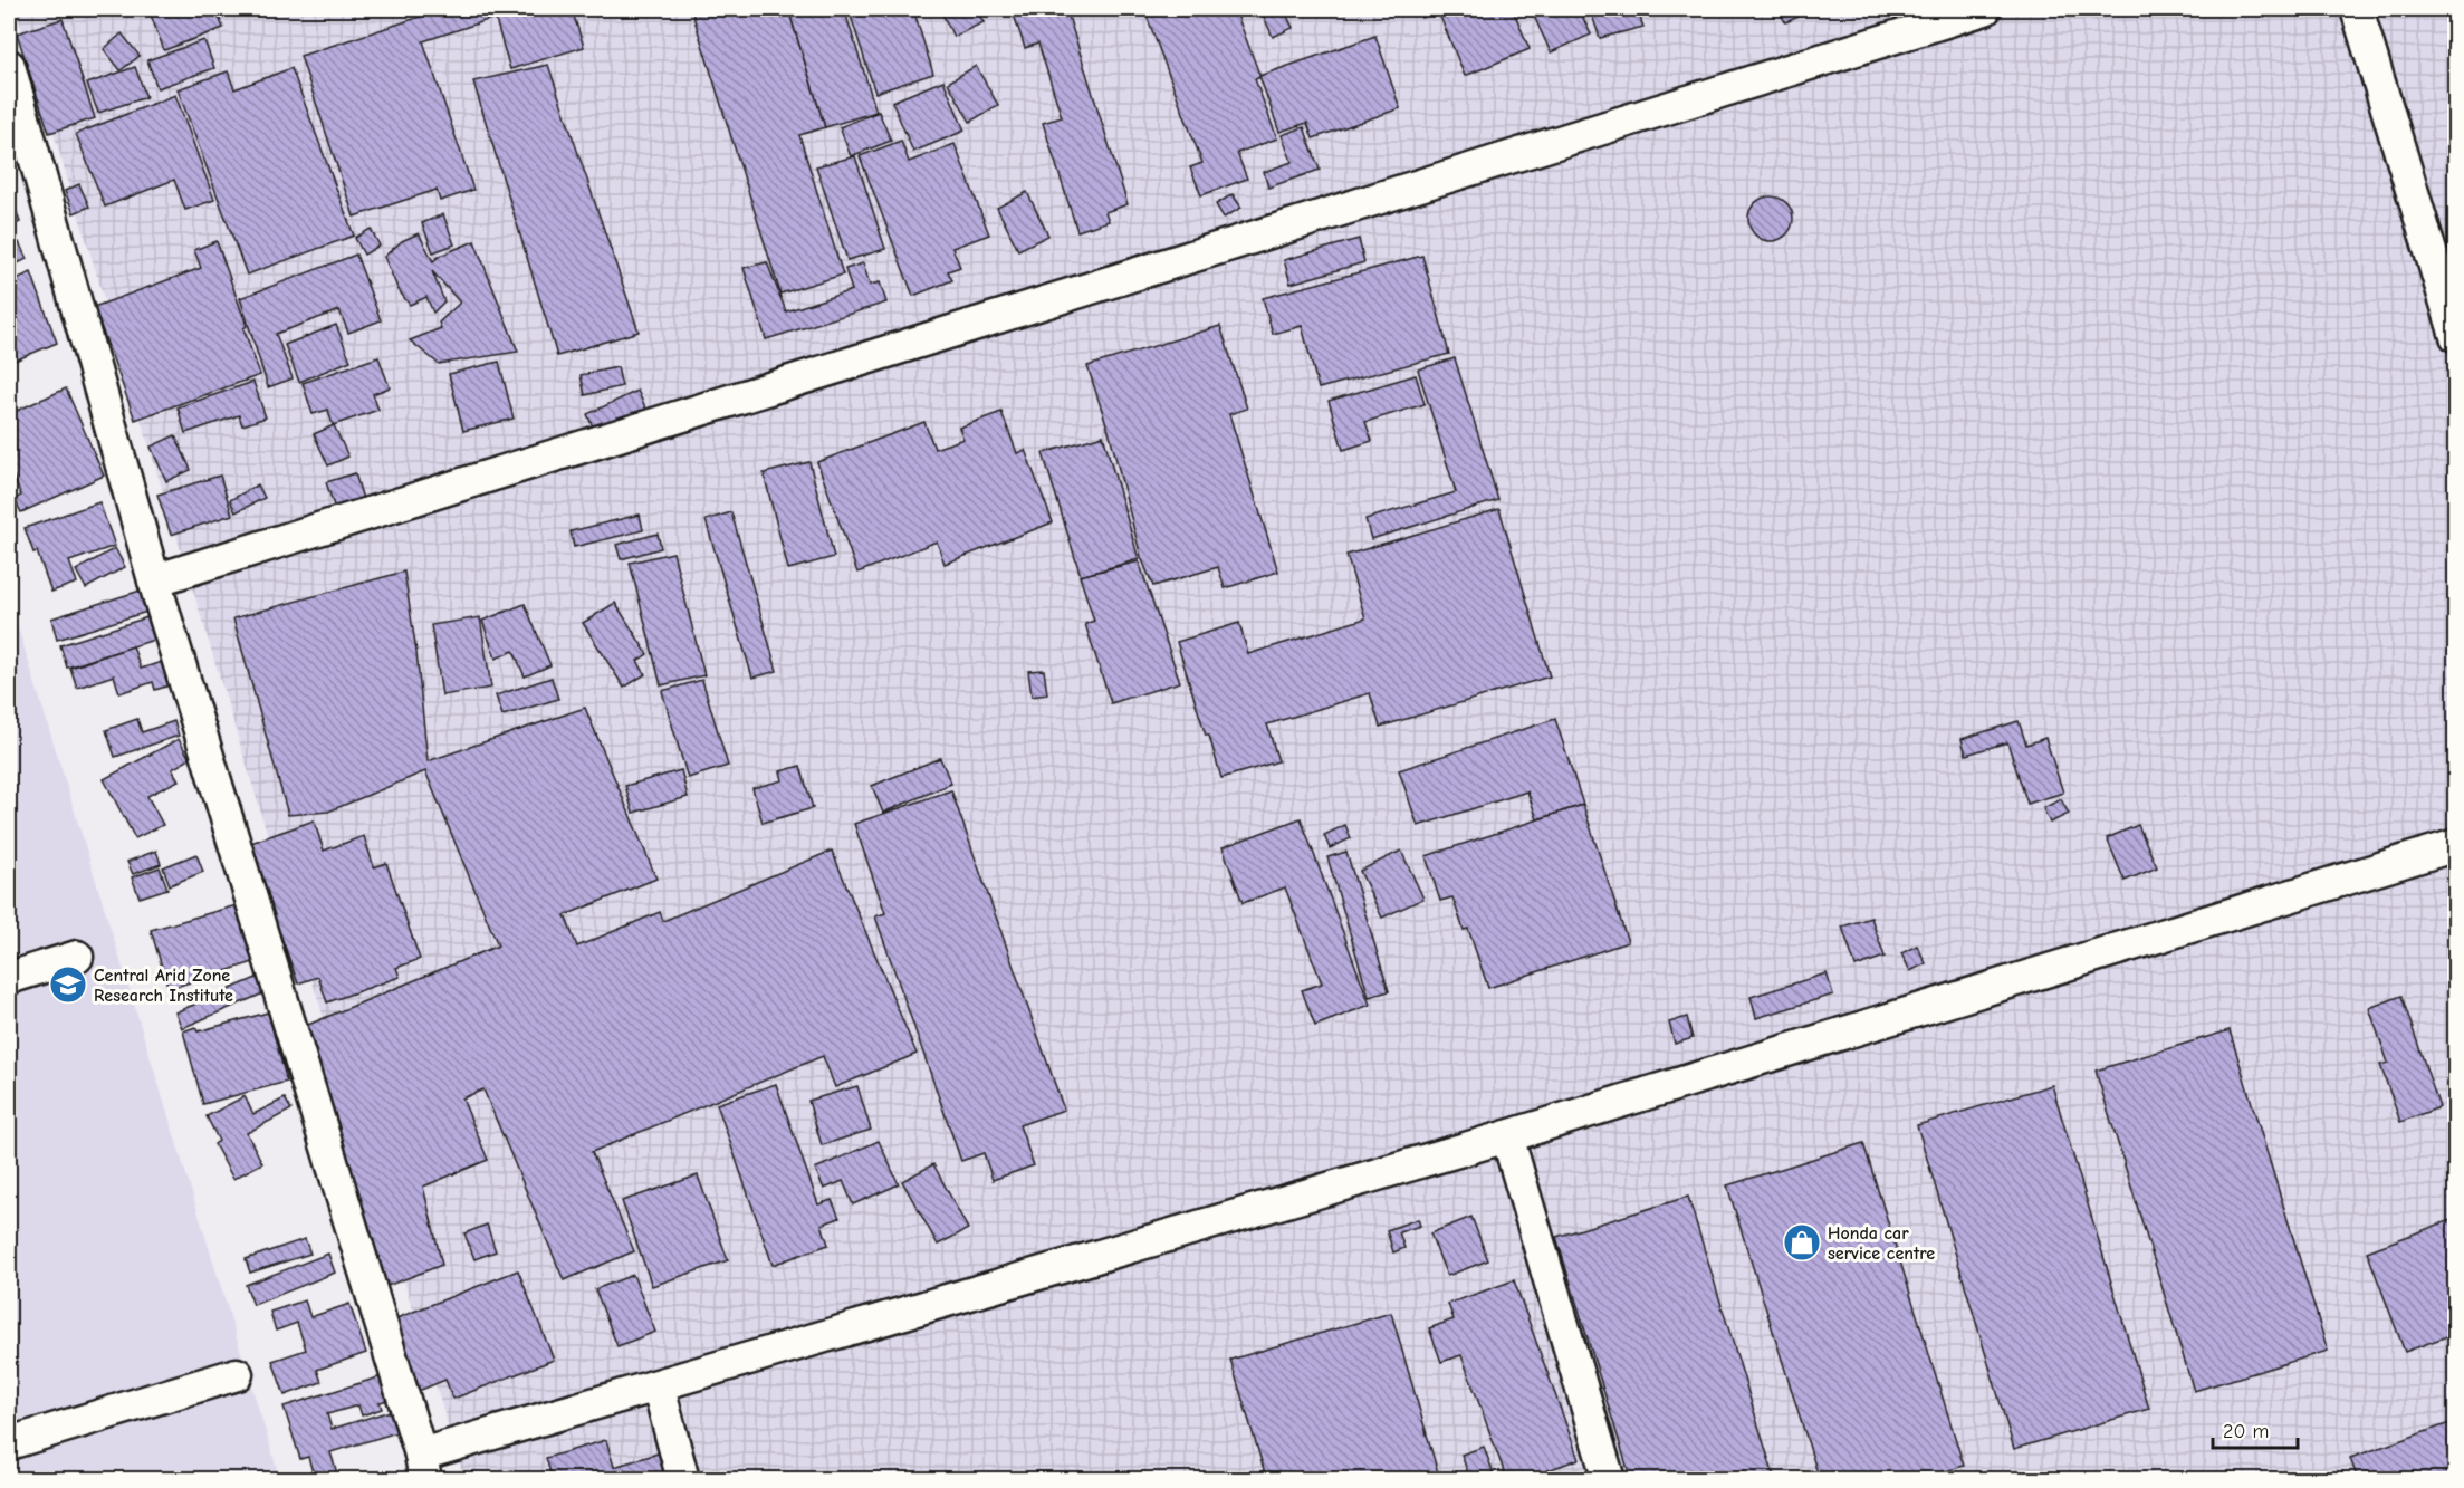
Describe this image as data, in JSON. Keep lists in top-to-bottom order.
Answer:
{
  "places": {
    "school or university": ["Central Arid Zone Research Institute"],
    "shop": ["Honda car service centre"]
  },
  "scale_bar": "20 m"
}
